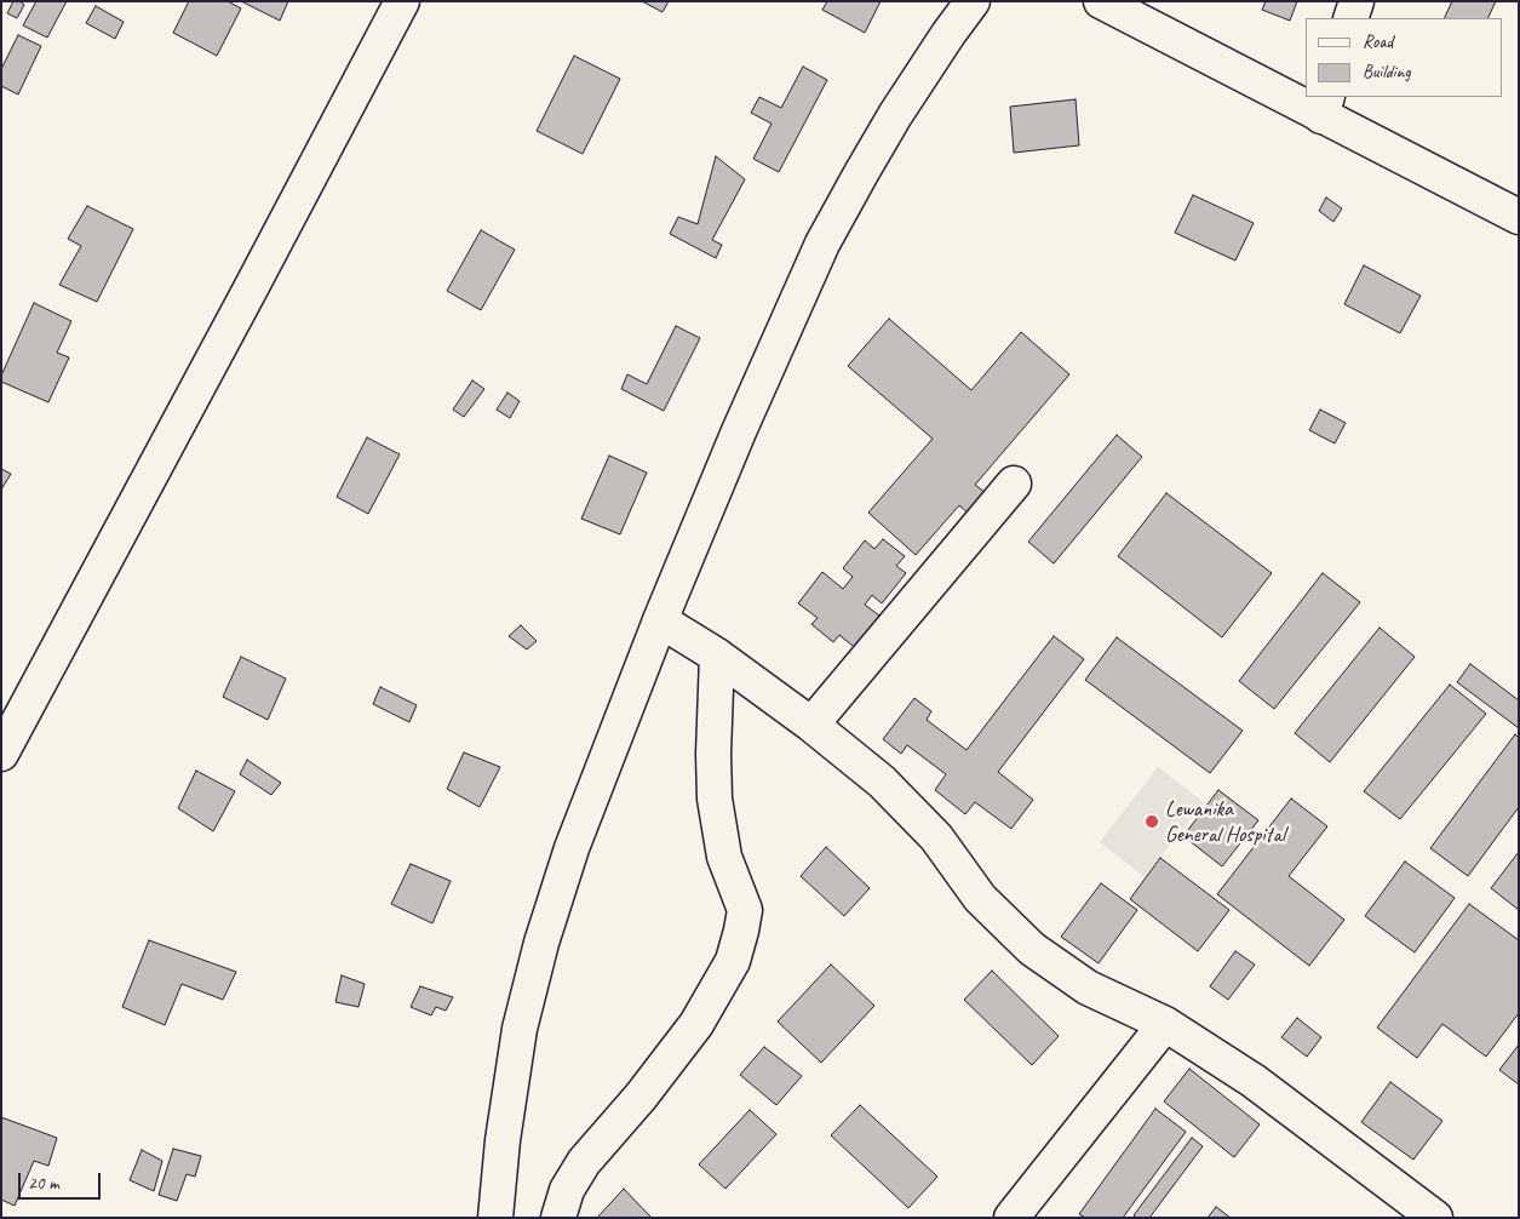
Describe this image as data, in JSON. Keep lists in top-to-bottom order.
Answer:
{
  "places": ["Lewanika General Hospital"],
  "legend": ["Road", "Building"],
  "scale_bar": "20 m"
}
